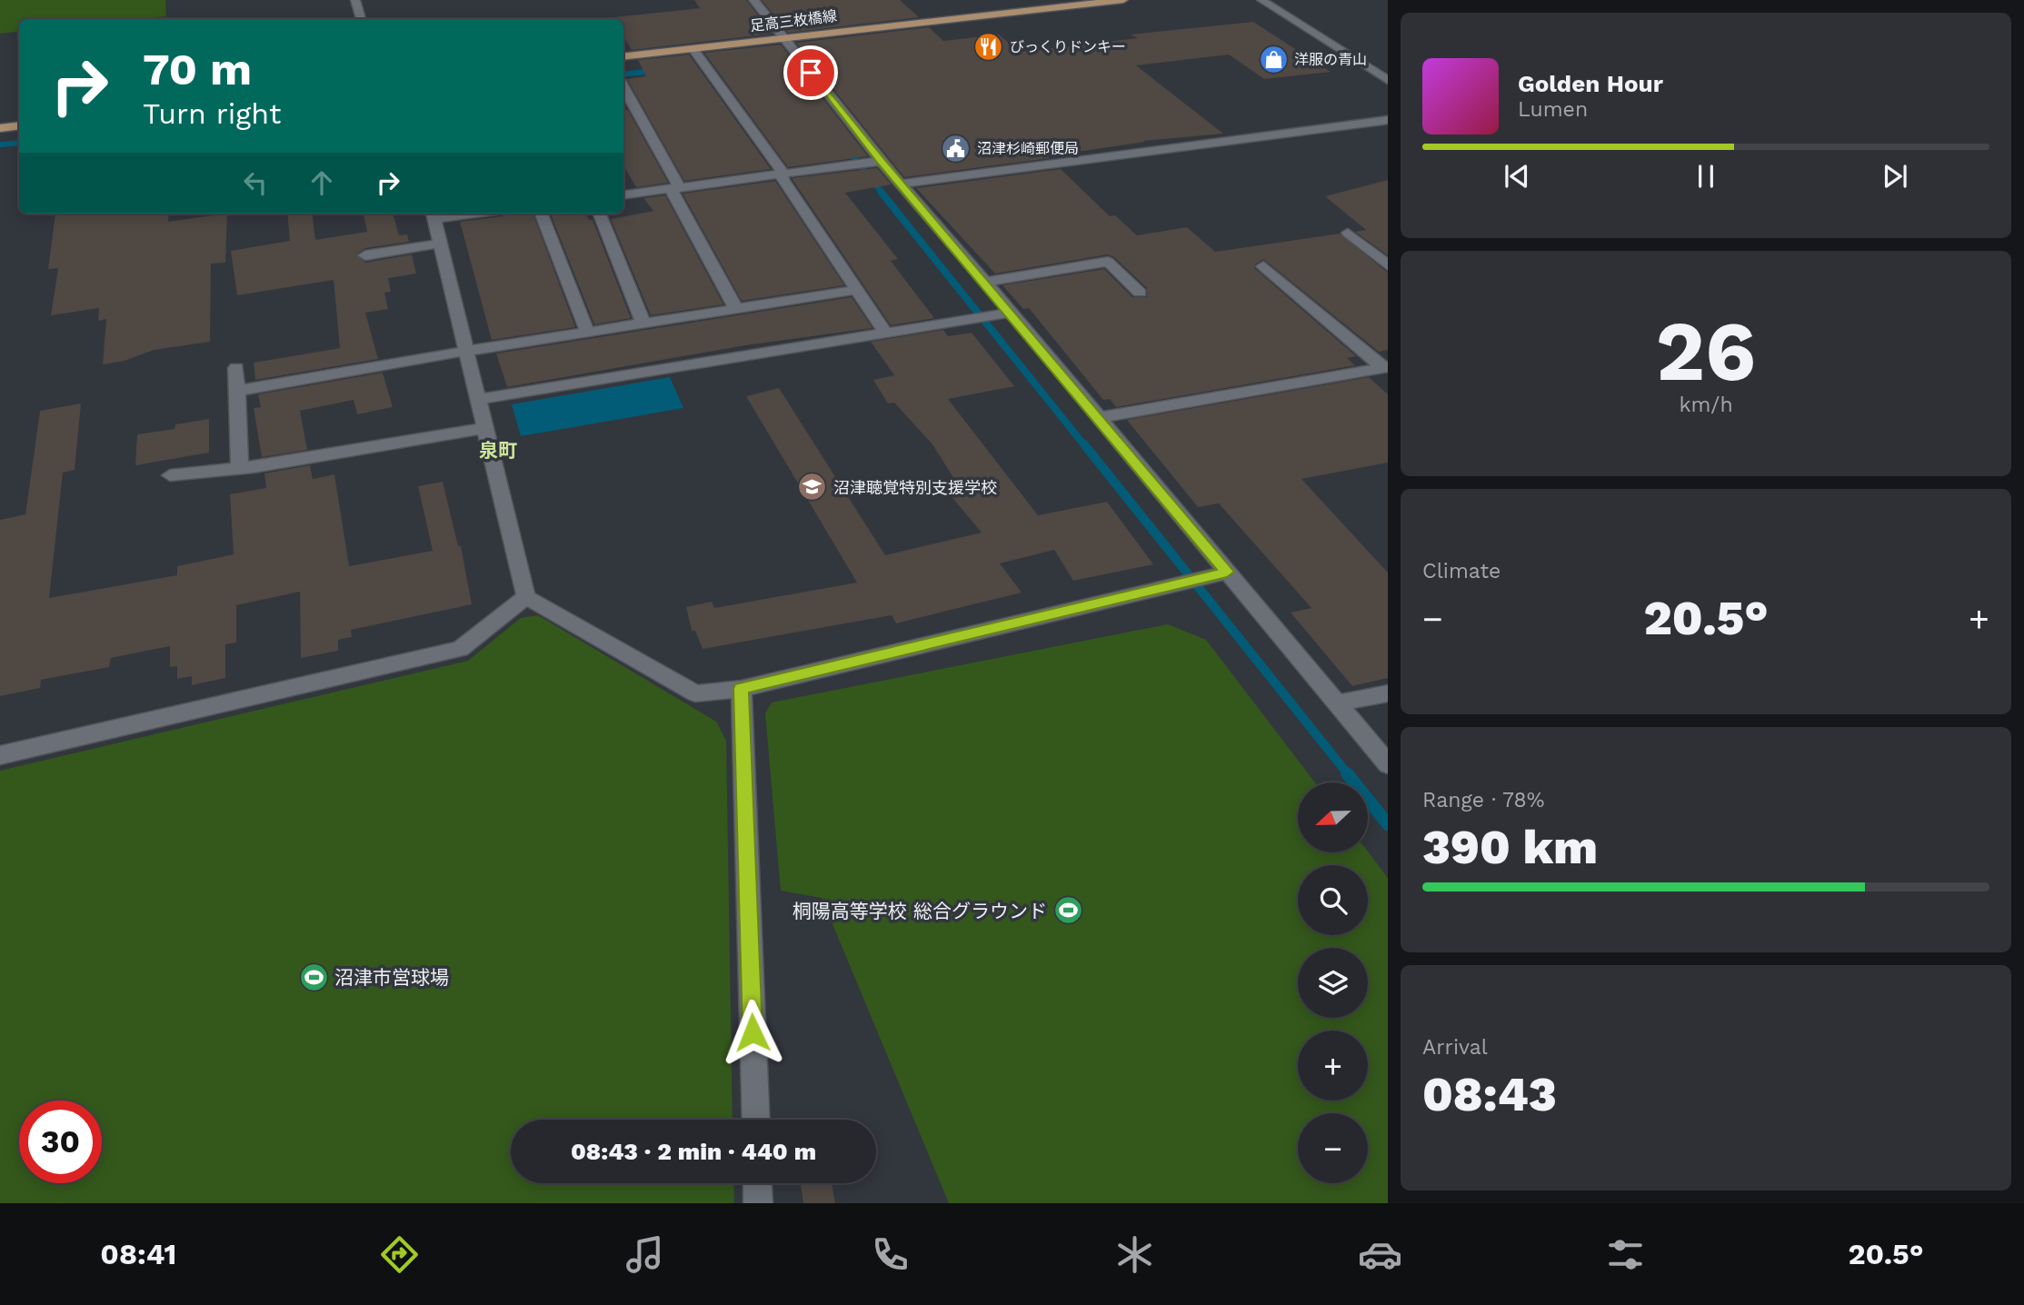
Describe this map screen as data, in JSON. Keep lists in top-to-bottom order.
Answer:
{
  "streets": {
    "main road": ["足高三枚橋線"]
  },
  "districts": ["泉町"],
  "places": {
    "restaurant": ["びっくりドンキー"],
    "shop": ["洋服の青山"],
    "public building": ["沼津杉崎郵便局"],
    "school or university": ["沼津聴覚特別支援学校"],
    "sports": ["桐陽高等学校 総合グラウンド", "沼津市営球場"]
  },
  "north": "left",
  "page": {
    "turn": ["70 m", "Turn right"],
    "song": ["Golden Hour", "Lumen"],
    "tile": [
      ["26", "km/h"],
      "Climate",
      ["Range · 78%", "390 km"],
      ["Arrival", "08:43"]
    ],
    "heat": ["−", "20.5°", "+"],
    "map_buttons": ["+", "−"],
    "limit": "30",
    "trip": "08:43 · 2 min · 440 m",
    "tabs": ["08:41", "20.5°"]
  }
}
